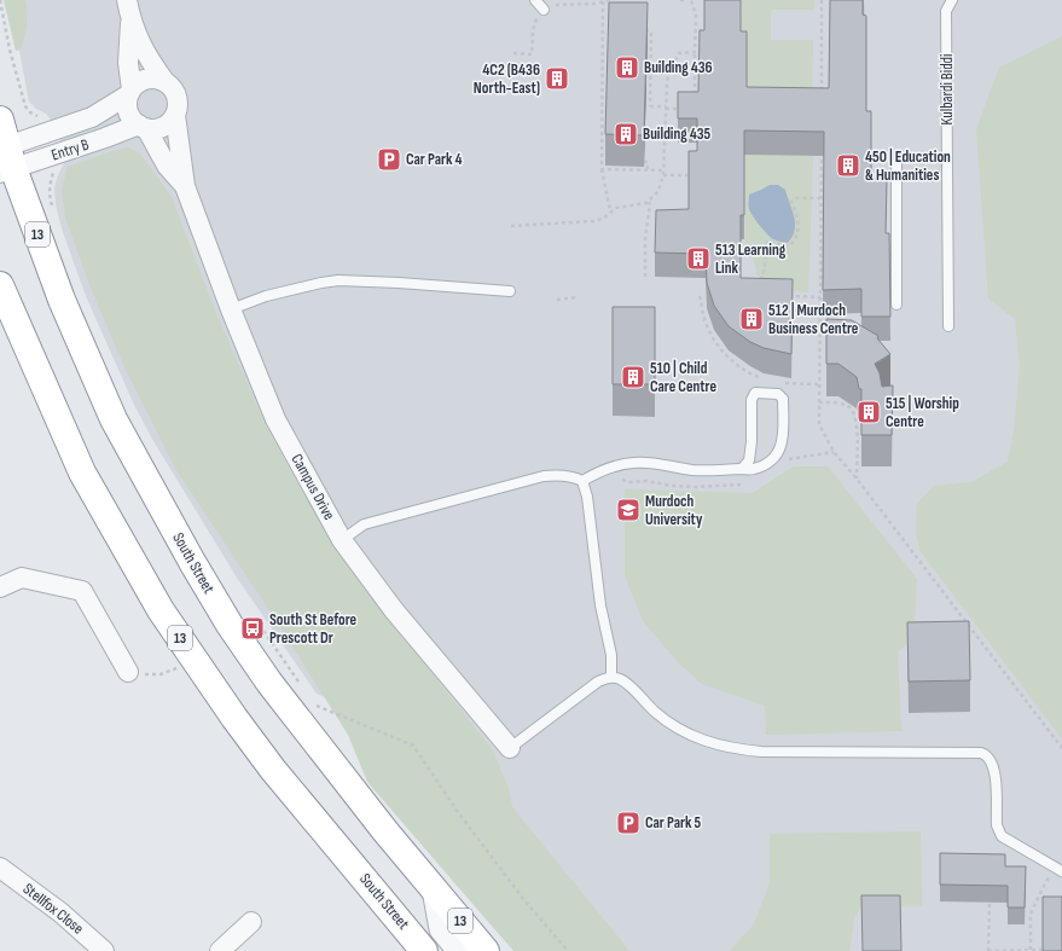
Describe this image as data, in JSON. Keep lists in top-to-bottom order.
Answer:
{
  "streets": {
    "highway": ["13", "South Street"],
    "street": ["Entry B", "Campus Drive", "Stellfox Close"],
    "lane": ["Kulbardi Biddi"]
  },
  "crossings": [
    ["Entry B", "Campus Drive"],
    ["Entry B", "South Street"]
  ],
  "places": {
    "building": [
      "Building 436",
      "4C2 (B436 North-East)",
      "Building 435",
      "450 | Education & Humanities",
      "513 Learning Link",
      "512 | Murdoch Business Centre",
      "510 | Child Care Centre",
      "515 | Worship Centre"
    ],
    "parking": ["Car Park 4", "Car Park 5"],
    "school or university": ["Murdoch University"],
    "bus stop": ["South St Before Prescott Dr"]
  }
}
